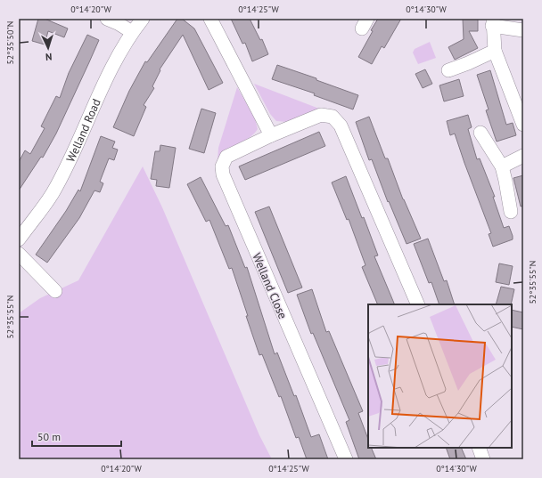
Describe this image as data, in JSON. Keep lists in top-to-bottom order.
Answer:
{
  "streets": {
    "street": ["Welland Road", "Welland Close"]
  },
  "scale_bar": "50 m",
  "north": "bottom",
  "coordinates": [
    "0°14'20\"W",
    "0°14'25\"W",
    "0°14'30\"W",
    "52°35'50\"N",
    "52°35'55\"N"
  ]
}
